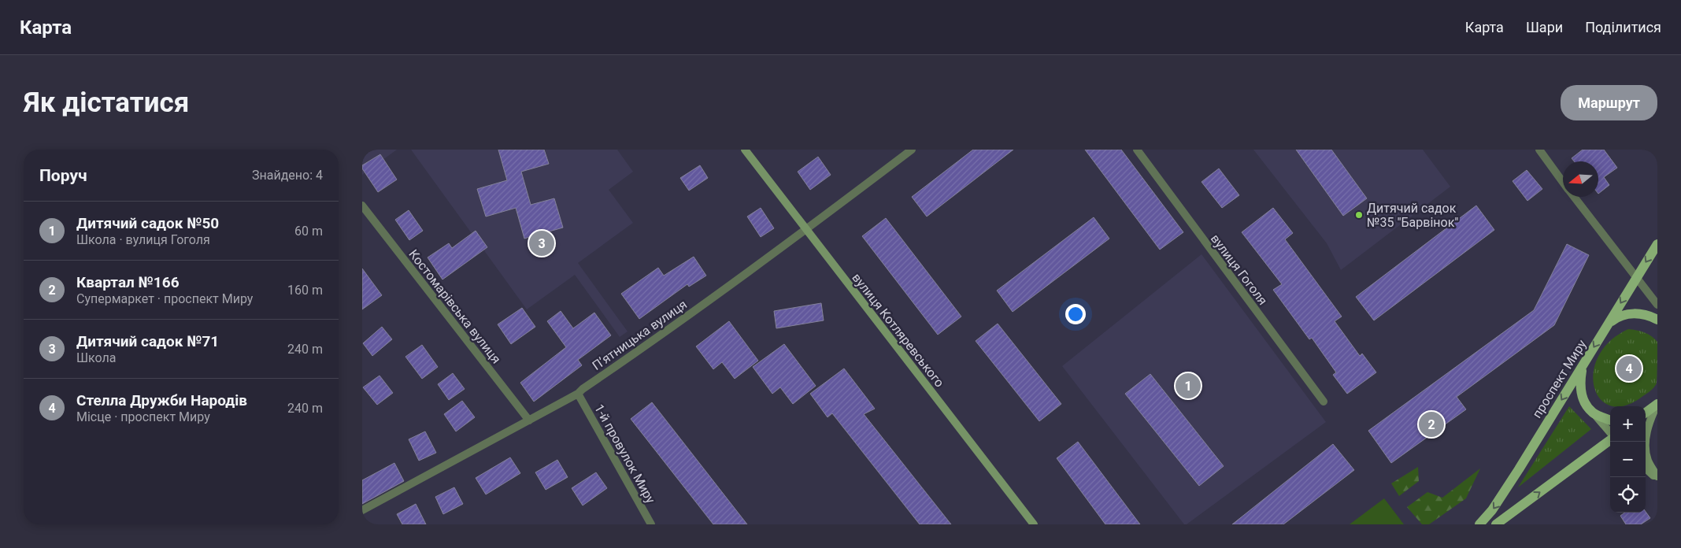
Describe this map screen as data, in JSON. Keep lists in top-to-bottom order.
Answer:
{
  "streets": {
    "main road": ["проспект Миру"],
    "street": [
      "вулиця Гоголя",
      "Костомарівська вулиця",
      "вулиця Котляревського",
      "Пʼятницька вулиця",
      "1-й провулок Миру"
    ]
  },
  "crossings": [
    ["Костомарівська вулиця", "Пʼятницька вулиця"],
    ["вулиця Котляревського", "Пʼятницька вулиця"],
    ["Пʼятницька вулиця", "1-й провулок Миру"]
  ],
  "places": ["Дитячий садок №35 \"Барвінок\""],
  "north": "left",
  "page": {
    "header": "Карта",
    "nav": ["Карта", "Шари", "Поділитися"],
    "buttons": "Маршрут",
    "title": "Як дістатися",
    "heading": ["Поруч", "Знайдено: 4"],
    "list": [
      {
        "mark": "1",
        "name": "Дитячий садок №50",
        "note": "Школа · вулиця Гоголя",
        "value": "60 m"
      },
      {
        "mark": "2",
        "name": "Квартал №166",
        "note": "Супермаркет · проспект Миру",
        "value": "160 m"
      },
      {
        "mark": "3",
        "name": "Дитячий садок №71",
        "note": "Школа",
        "value": "240 m"
      },
      {
        "mark": "4",
        "name": "Стелла Дружби Народiв",
        "note": "Місце · проспект Миру",
        "value": "240 m"
      }
    ],
    "pins": [
      "3",
      "4",
      "1",
      "2"
    ],
    "map_buttons": ["+", "−"]
  }
}
